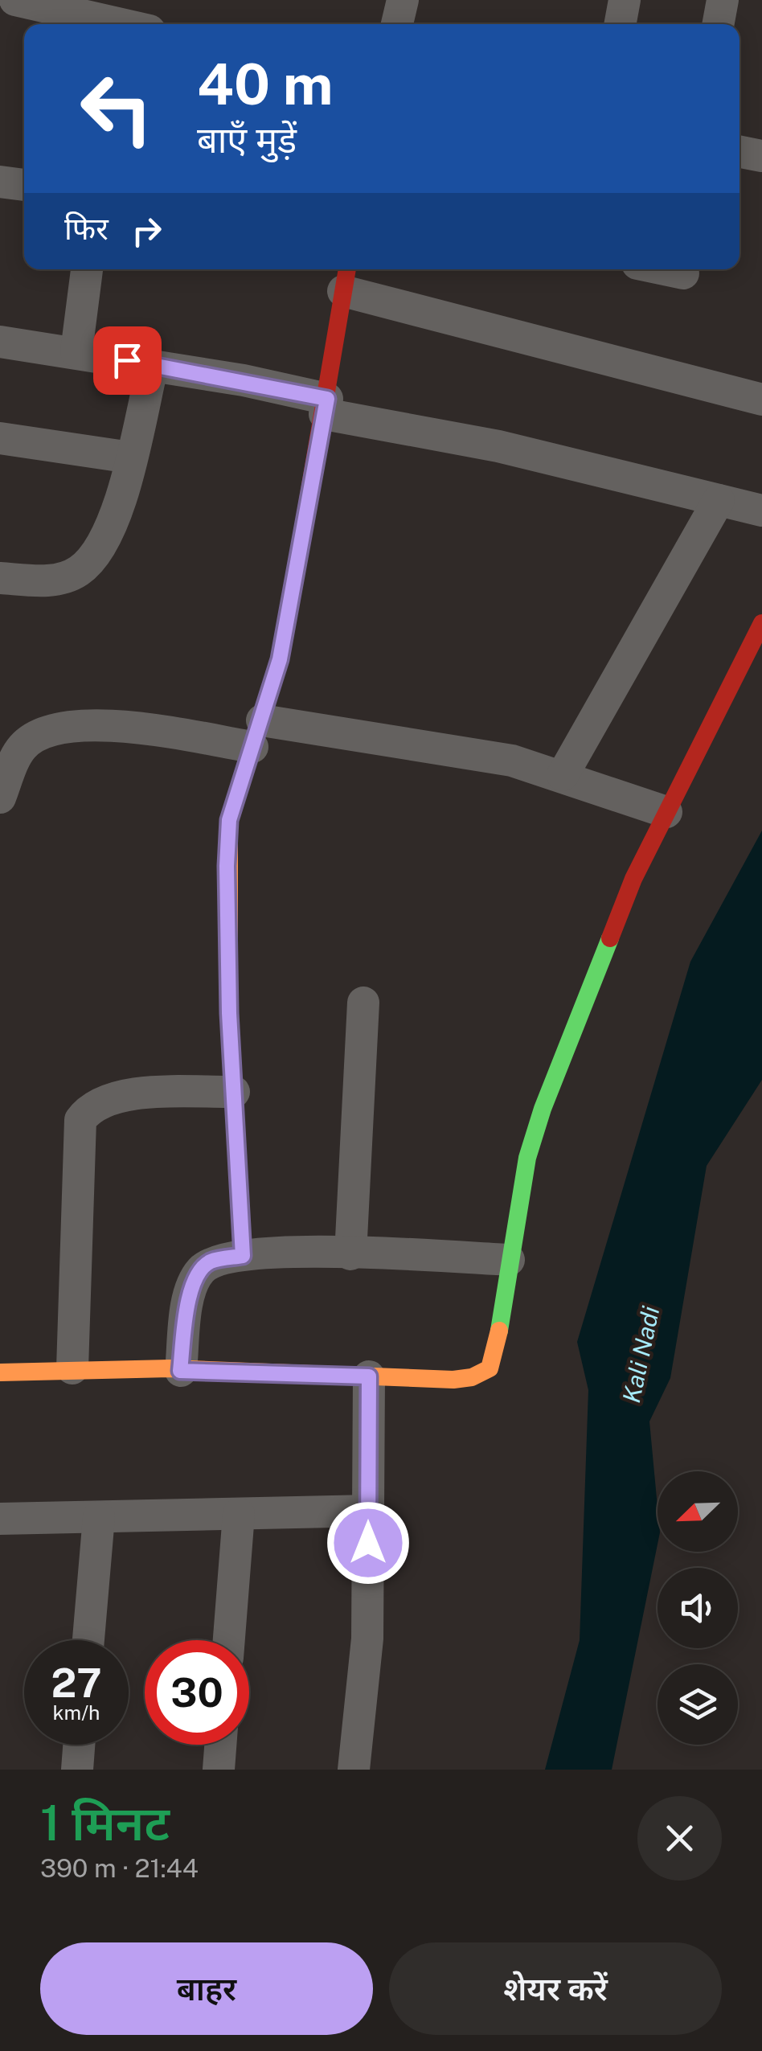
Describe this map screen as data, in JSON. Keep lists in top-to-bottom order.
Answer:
{
  "water": ["Kali Nadi"],
  "north": "bottom left",
  "page": {
    "turn": ["40 m", "बाएँ मुड़ें"],
    "then": "फिर",
    "speed": "27 km/h",
    "limit": "30",
    "heading": ["1 मिनट", "390 m · 21:44"],
    "buttons": ["बाहर", "शेयर करें"]
  }
}
